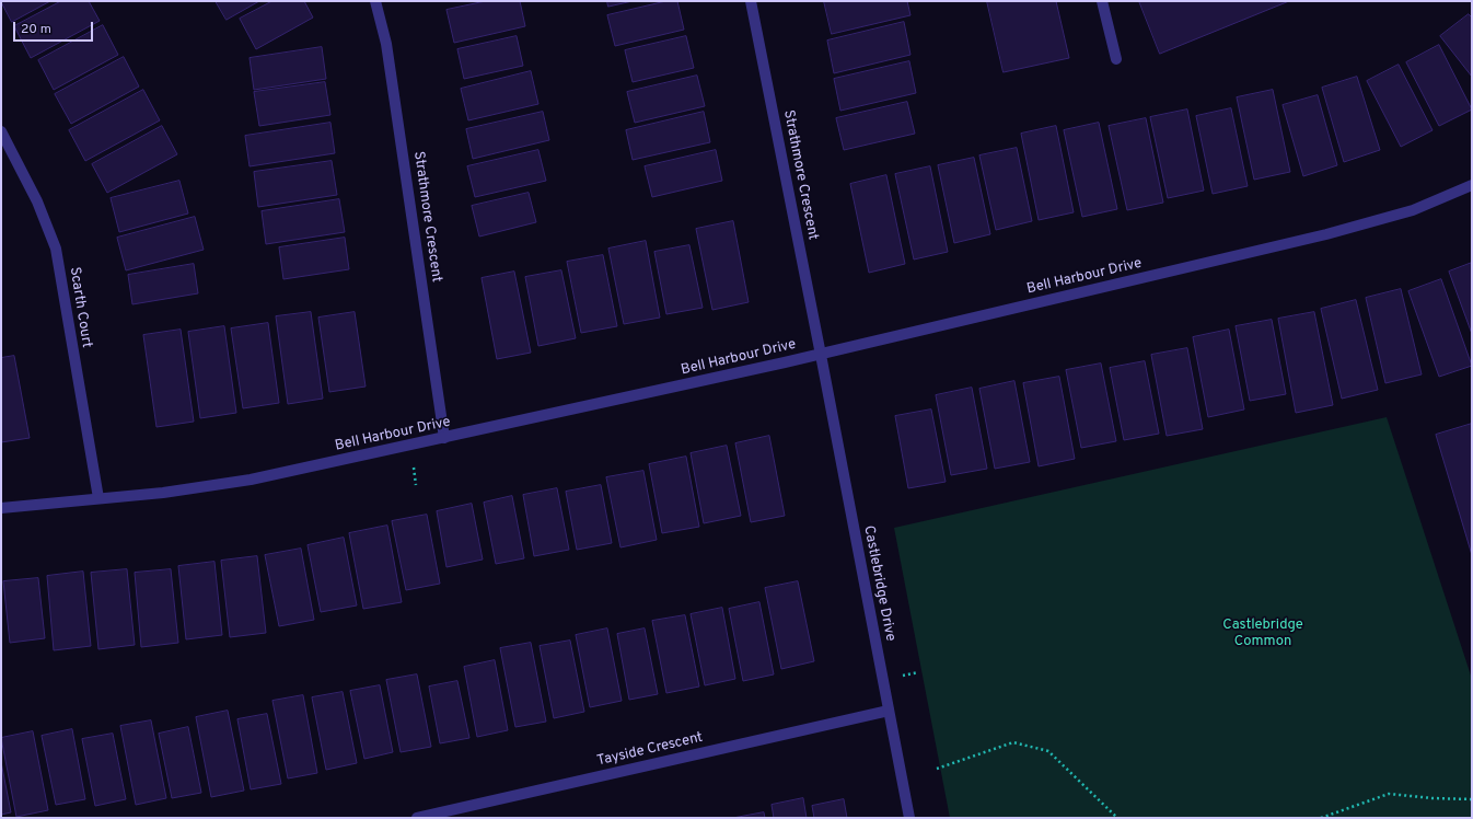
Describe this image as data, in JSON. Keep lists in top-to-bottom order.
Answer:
{
  "streets": {
    "street": [
      "Strathmore Crescent",
      "Bell Harbour Drive",
      "Scarth Court",
      "Castlebridge Drive",
      "Tayside Crescent"
    ]
  },
  "crossings": [
    ["Strathmore Crescent", "Bell Harbour Drive"],
    ["Strathmore Crescent", "Castlebridge Drive"],
    ["Bell Harbour Drive", "Scarth Court"],
    ["Bell Harbour Drive", "Castlebridge Drive"],
    ["Castlebridge Drive", "Tayside Crescent"]
  ],
  "parks": ["Castlebridge Common"],
  "scale_bar": "20 m"
}
